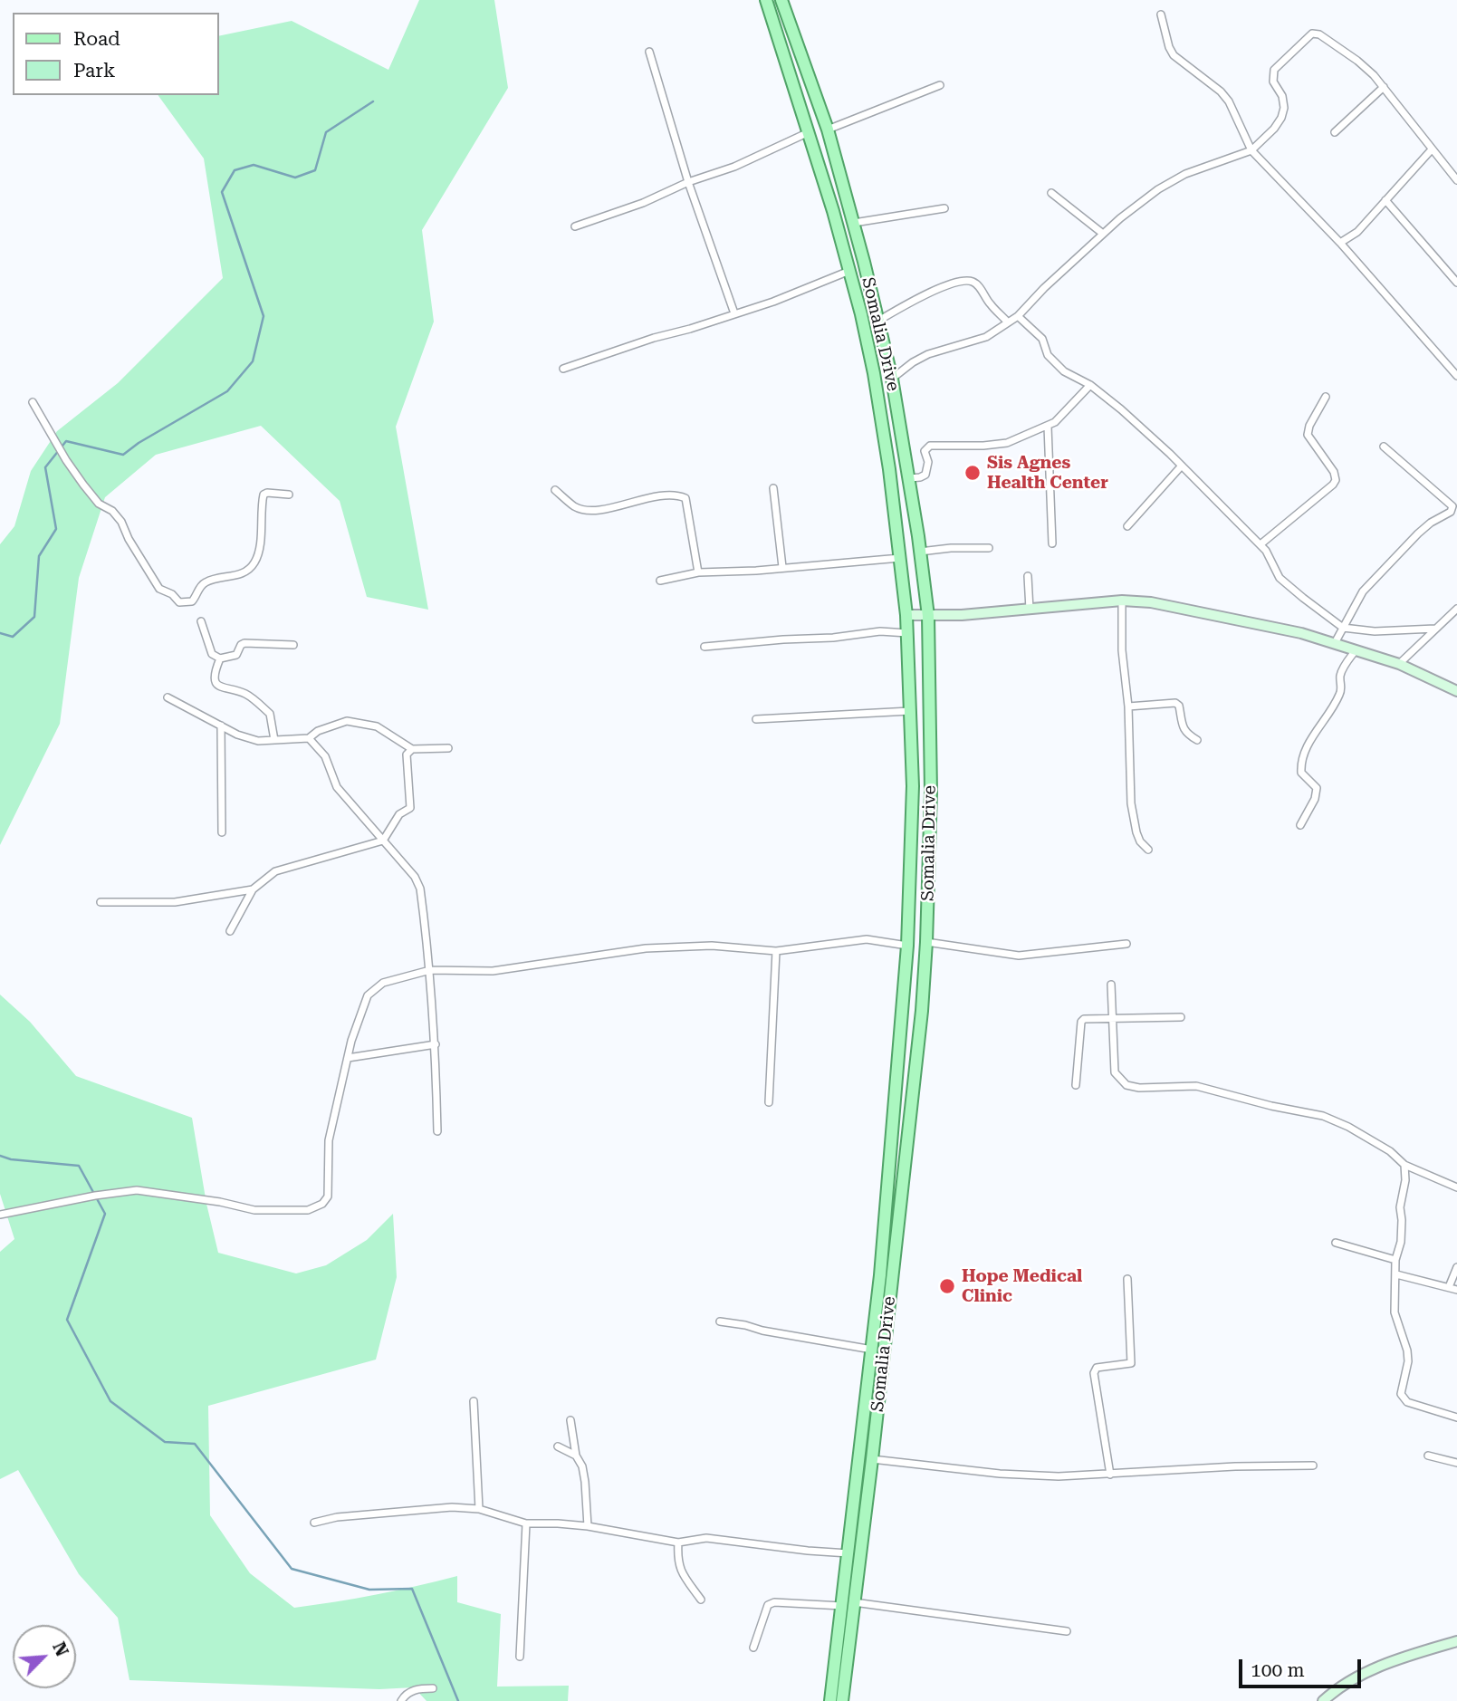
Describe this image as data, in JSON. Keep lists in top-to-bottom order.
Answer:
{
  "streets": {
    "main road": ["Somalia Drive"]
  },
  "places": ["Sis Agnes Health Center", "Hope Medical Clinic"],
  "legend": ["Road", "Park"],
  "scale_bar": "100 m",
  "north": "top right"
}
